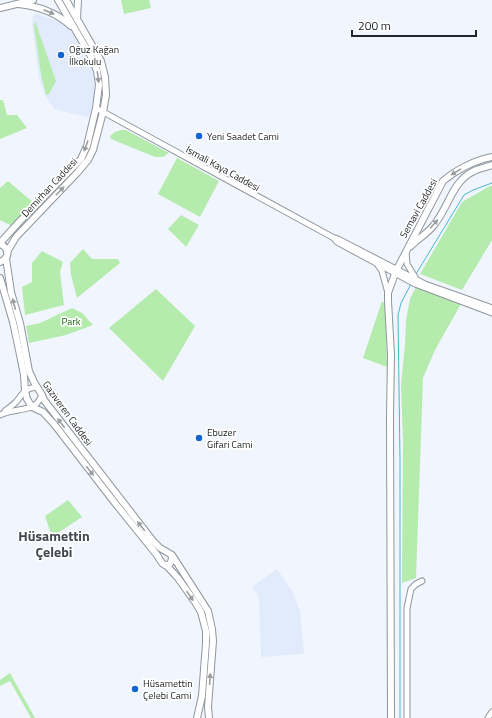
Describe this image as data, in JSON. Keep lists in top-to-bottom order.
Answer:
{
  "streets": {
    "main road": ["Demirhan Caddesi", "Semavi Caddesi", "Gaziveren Caddesi"],
    "street": ["İsmali Kaya Caddesi"]
  },
  "crossings": [
    ["İsmali Kaya Caddesi", "Demirhan Caddesi"],
    ["İsmali Kaya Caddesi", "Semavi Caddesi"],
    ["Demirhan Caddesi", "Gaziveren Caddesi"]
  ],
  "districts": ["Hüsamettin Çelebi"],
  "parks": ["Park"],
  "places": [
    "Oğuz Kağan İlkokulu",
    "Yeni Saadet Cami",
    "Ebuzer Gifari Cami",
    "Hüsamettin Çelebi Cami"
  ],
  "scale_bar": "200 m"
}
